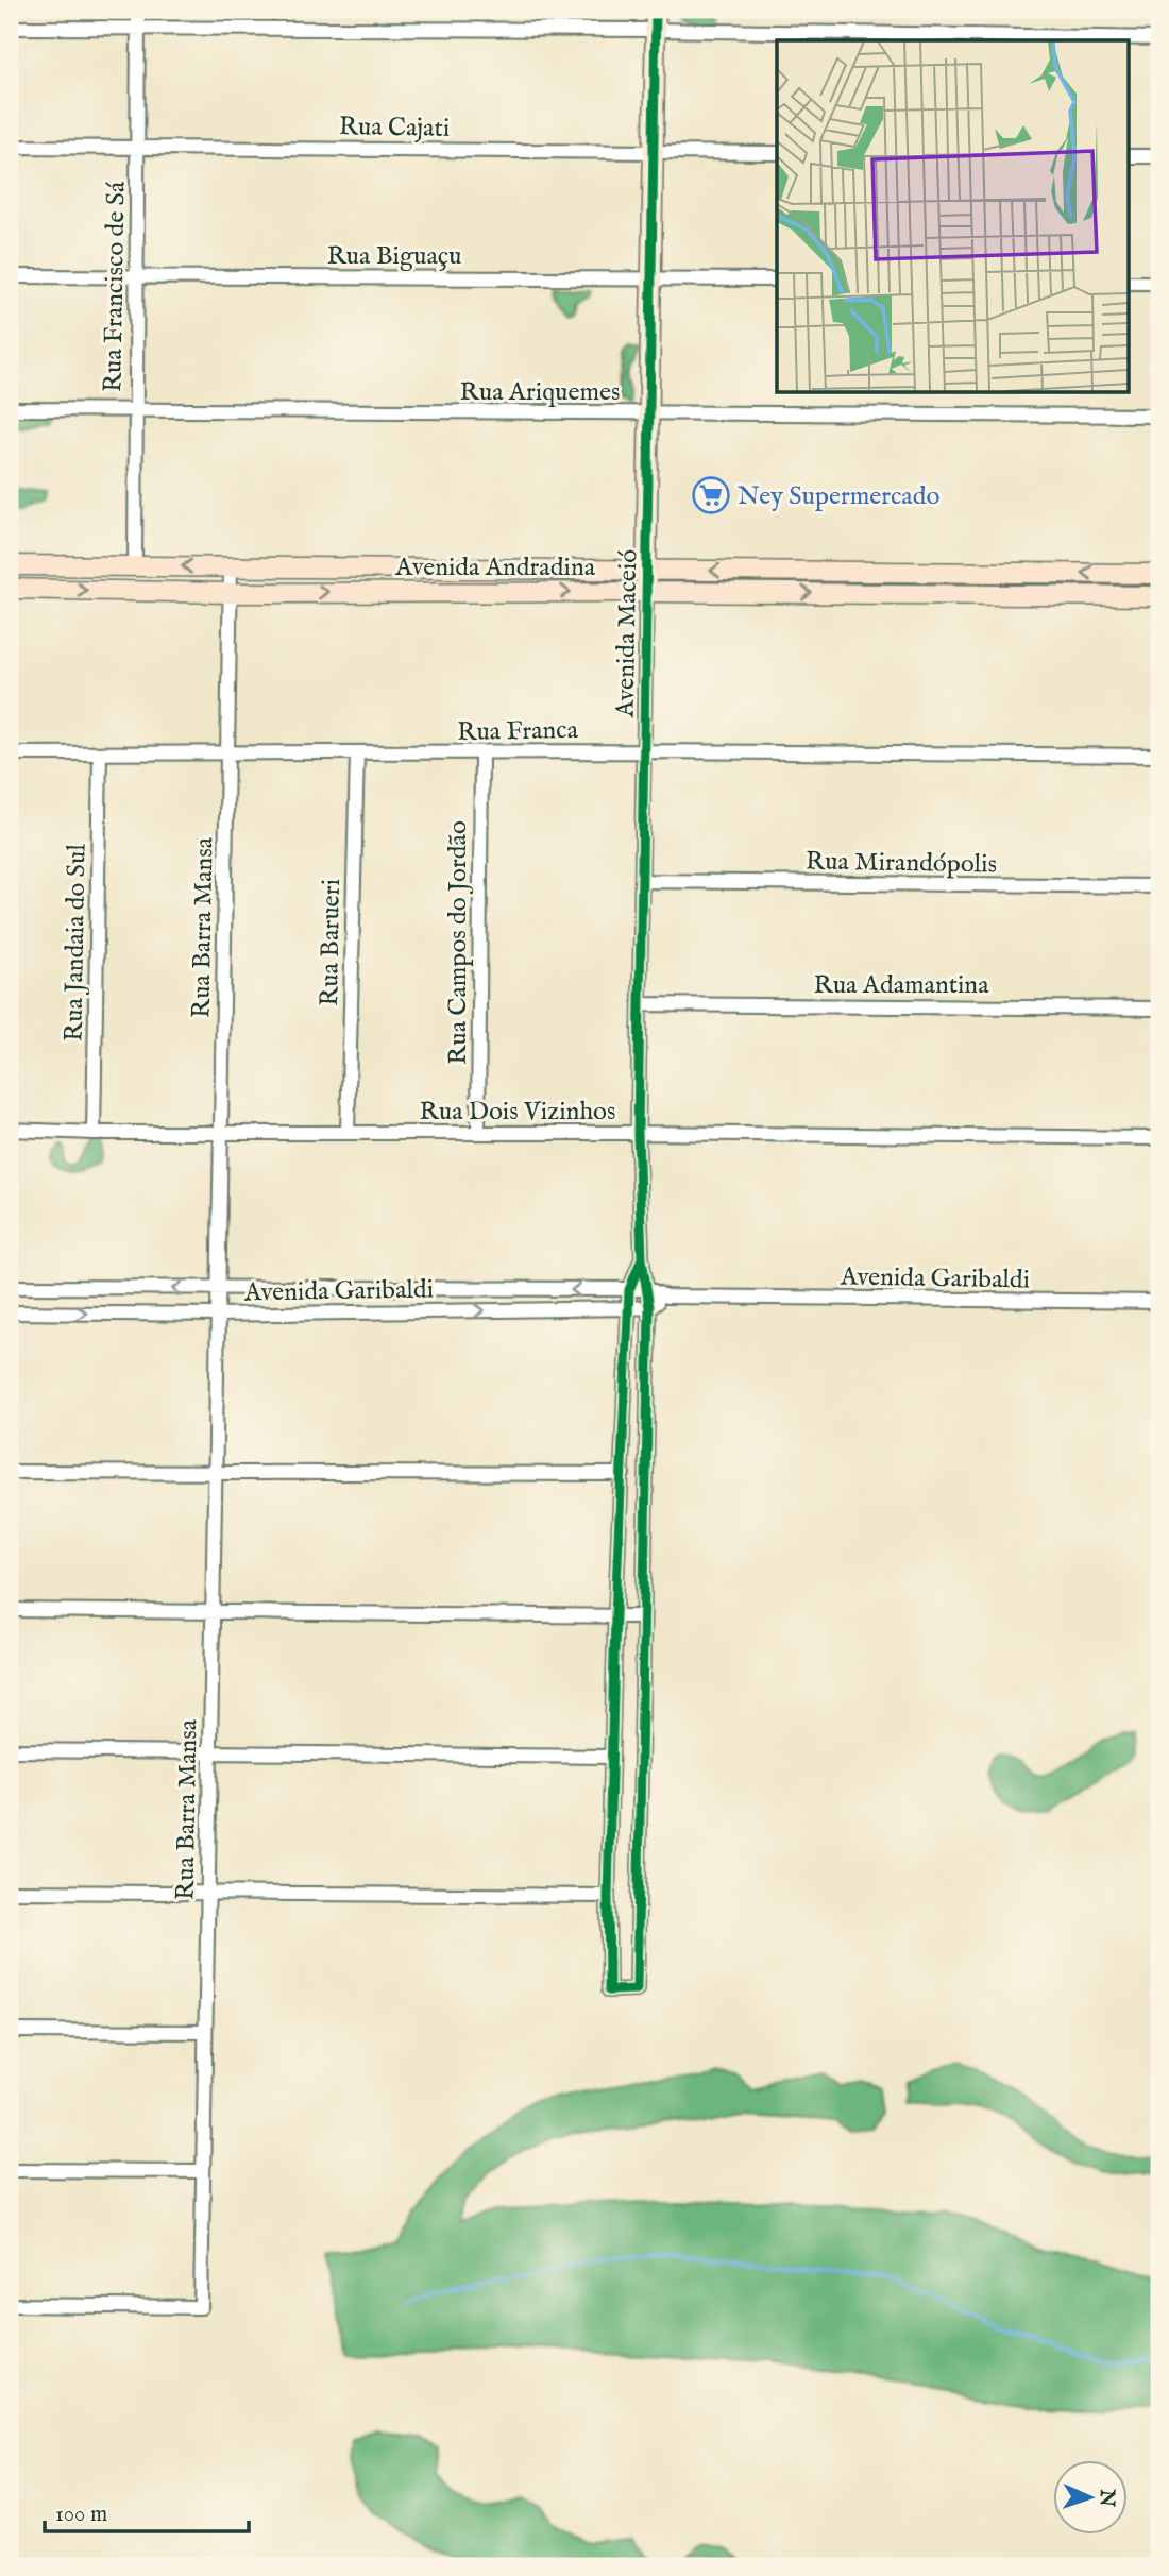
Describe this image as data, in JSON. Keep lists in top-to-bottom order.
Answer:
{
  "streets": {
    "main road": ["Avenida Andradina", "Avenida Maceió"],
    "street": [
      "Rua Cajati",
      "Rua Biguaçu",
      "Rua Francisco de Sá",
      "Rua Ariquemes",
      "Rua Franca",
      "Rua Mirandópolis",
      "Rua Barra Mansa",
      "Rua Jandaia do Sul",
      "Rua Barueri",
      "Rua Campos do Jordão",
      "Rua Adamantina",
      "Rua Dois Vizinhos",
      "Avenida Garibaldi"
    ]
  },
  "crossings": [
    ["Rua Cajati", "Rua Francisco de Sá"],
    ["Rua Cajati", "Avenida Maceió"],
    ["Rua Biguaçu", "Rua Francisco de Sá"],
    ["Rua Biguaçu", "Avenida Maceió"],
    ["Rua Francisco de Sá", "Rua Ariquemes"],
    ["Rua Francisco de Sá", "Avenida Andradina"],
    ["Rua Ariquemes", "Avenida Maceió"],
    ["Avenida Andradina", "Avenida Maceió"],
    ["Avenida Andradina", "Rua Barra Mansa"],
    ["Avenida Maceió", "Rua Franca"],
    ["Avenida Maceió", "Rua Mirandópolis"],
    ["Avenida Maceió", "Rua Adamantina"],
    ["Avenida Maceió", "Rua Dois Vizinhos"],
    ["Avenida Maceió", "Avenida Garibaldi"],
    ["Rua Franca", "Rua Barra Mansa"],
    ["Rua Franca", "Rua Jandaia do Sul"],
    ["Rua Franca", "Rua Barueri"],
    ["Rua Franca", "Rua Campos do Jordão"],
    ["Rua Barra Mansa", "Rua Dois Vizinhos"],
    ["Rua Barra Mansa", "Avenida Garibaldi"],
    ["Rua Jandaia do Sul", "Rua Dois Vizinhos"],
    ["Rua Barueri", "Rua Dois Vizinhos"],
    ["Rua Campos do Jordão", "Rua Dois Vizinhos"]
  ],
  "places": {
    "supermarket": ["Ney Supermercado"]
  },
  "scale_bar": "100 m",
  "north": "right"
}
